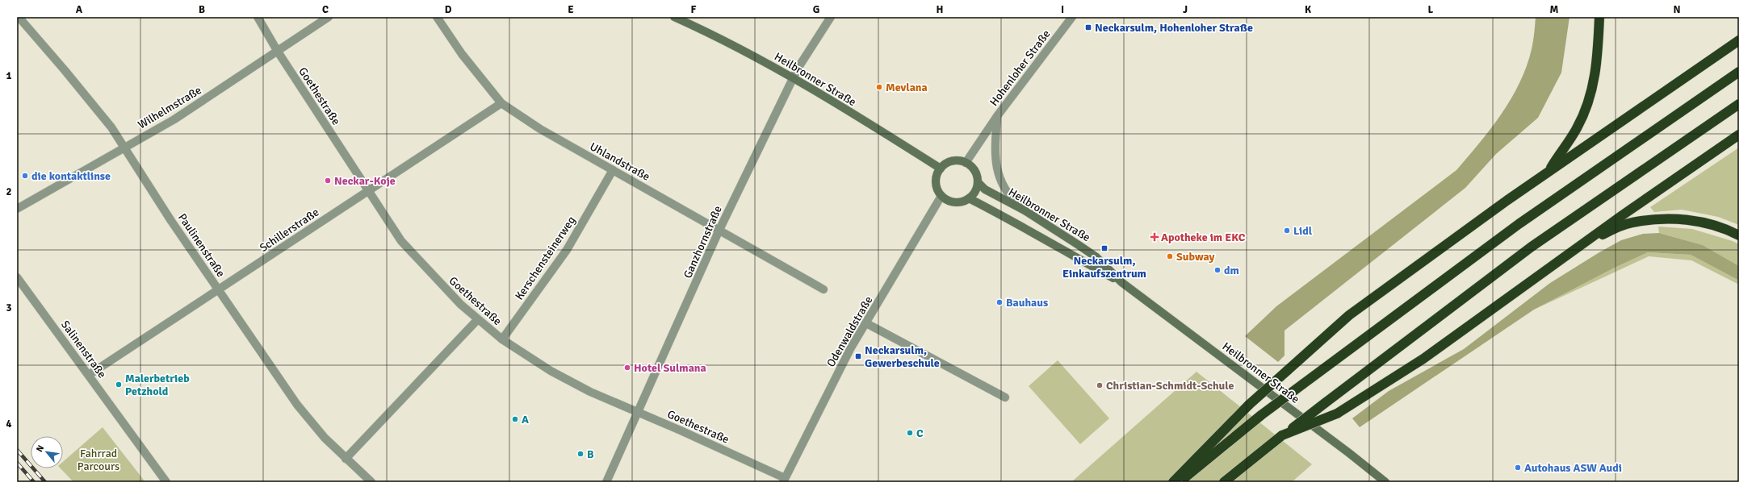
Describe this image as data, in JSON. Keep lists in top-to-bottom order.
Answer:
{
  "streets": {
    "main road": ["Heilbronner Straße"],
    "street": [
      "Hohenloher Straße",
      "Goethestraße",
      "Wilhelmstraße",
      "Uhlandstraße",
      "Schillerstraße",
      "Ganzhornstraße",
      "Paulinenstraße",
      "Kerschensteinerweg",
      "Odenwaldstraße",
      "Salinenstraße"
    ]
  },
  "crossings": [
    ["Hohenloher Straße", "Heilbronner Straße"],
    ["Hohenloher Straße", "Odenwaldstraße"],
    ["Heilbronner Straße", "Ganzhornstraße"],
    ["Heilbronner Straße", "Odenwaldstraße"],
    ["Goethestraße", "Wilhelmstraße"],
    ["Goethestraße", "Schillerstraße"],
    ["Goethestraße", "Ganzhornstraße"],
    ["Goethestraße", "Kerschensteinerweg"],
    ["Goethestraße", "Odenwaldstraße"],
    ["Wilhelmstraße", "Paulinenstraße"],
    ["Uhlandstraße", "Schillerstraße"],
    ["Uhlandstraße", "Ganzhornstraße"],
    ["Uhlandstraße", "Kerschensteinerweg"],
    ["Schillerstraße", "Paulinenstraße"],
    ["Schillerstraße", "Salinenstraße"]
  ],
  "parks": ["Fahrrad Parcours"],
  "places": {
    "transit": ["Neckarsulm, Hohenloher Straße", "Neckarsulm, Einkaufszentrum", "Neckarsulm, Gewerbeschule"],
    "other": [
      "Mevlana",
      "die kontaktlinse",
      "Neckar-Koje",
      "Lidl",
      "Subway",
      "dm",
      "Bauhaus",
      "Hotel Sulmana",
      "Malerbetrieb Petzhold",
      "Christian-Schmidt-Schule",
      "A",
      "C",
      "B",
      "Autohaus ASW Audi"
    ],
    "health": ["Apotheke im EKC"]
  },
  "north": "top left",
  "grid": {
    "columns": [
      "A",
      "B",
      "C",
      "D",
      "E",
      "F",
      "G",
      "H",
      "I",
      "J",
      "K",
      "L",
      "M",
      "N"
    ],
    "rows": [
      "1",
      "2",
      "3",
      "4"
    ]
  }
}
